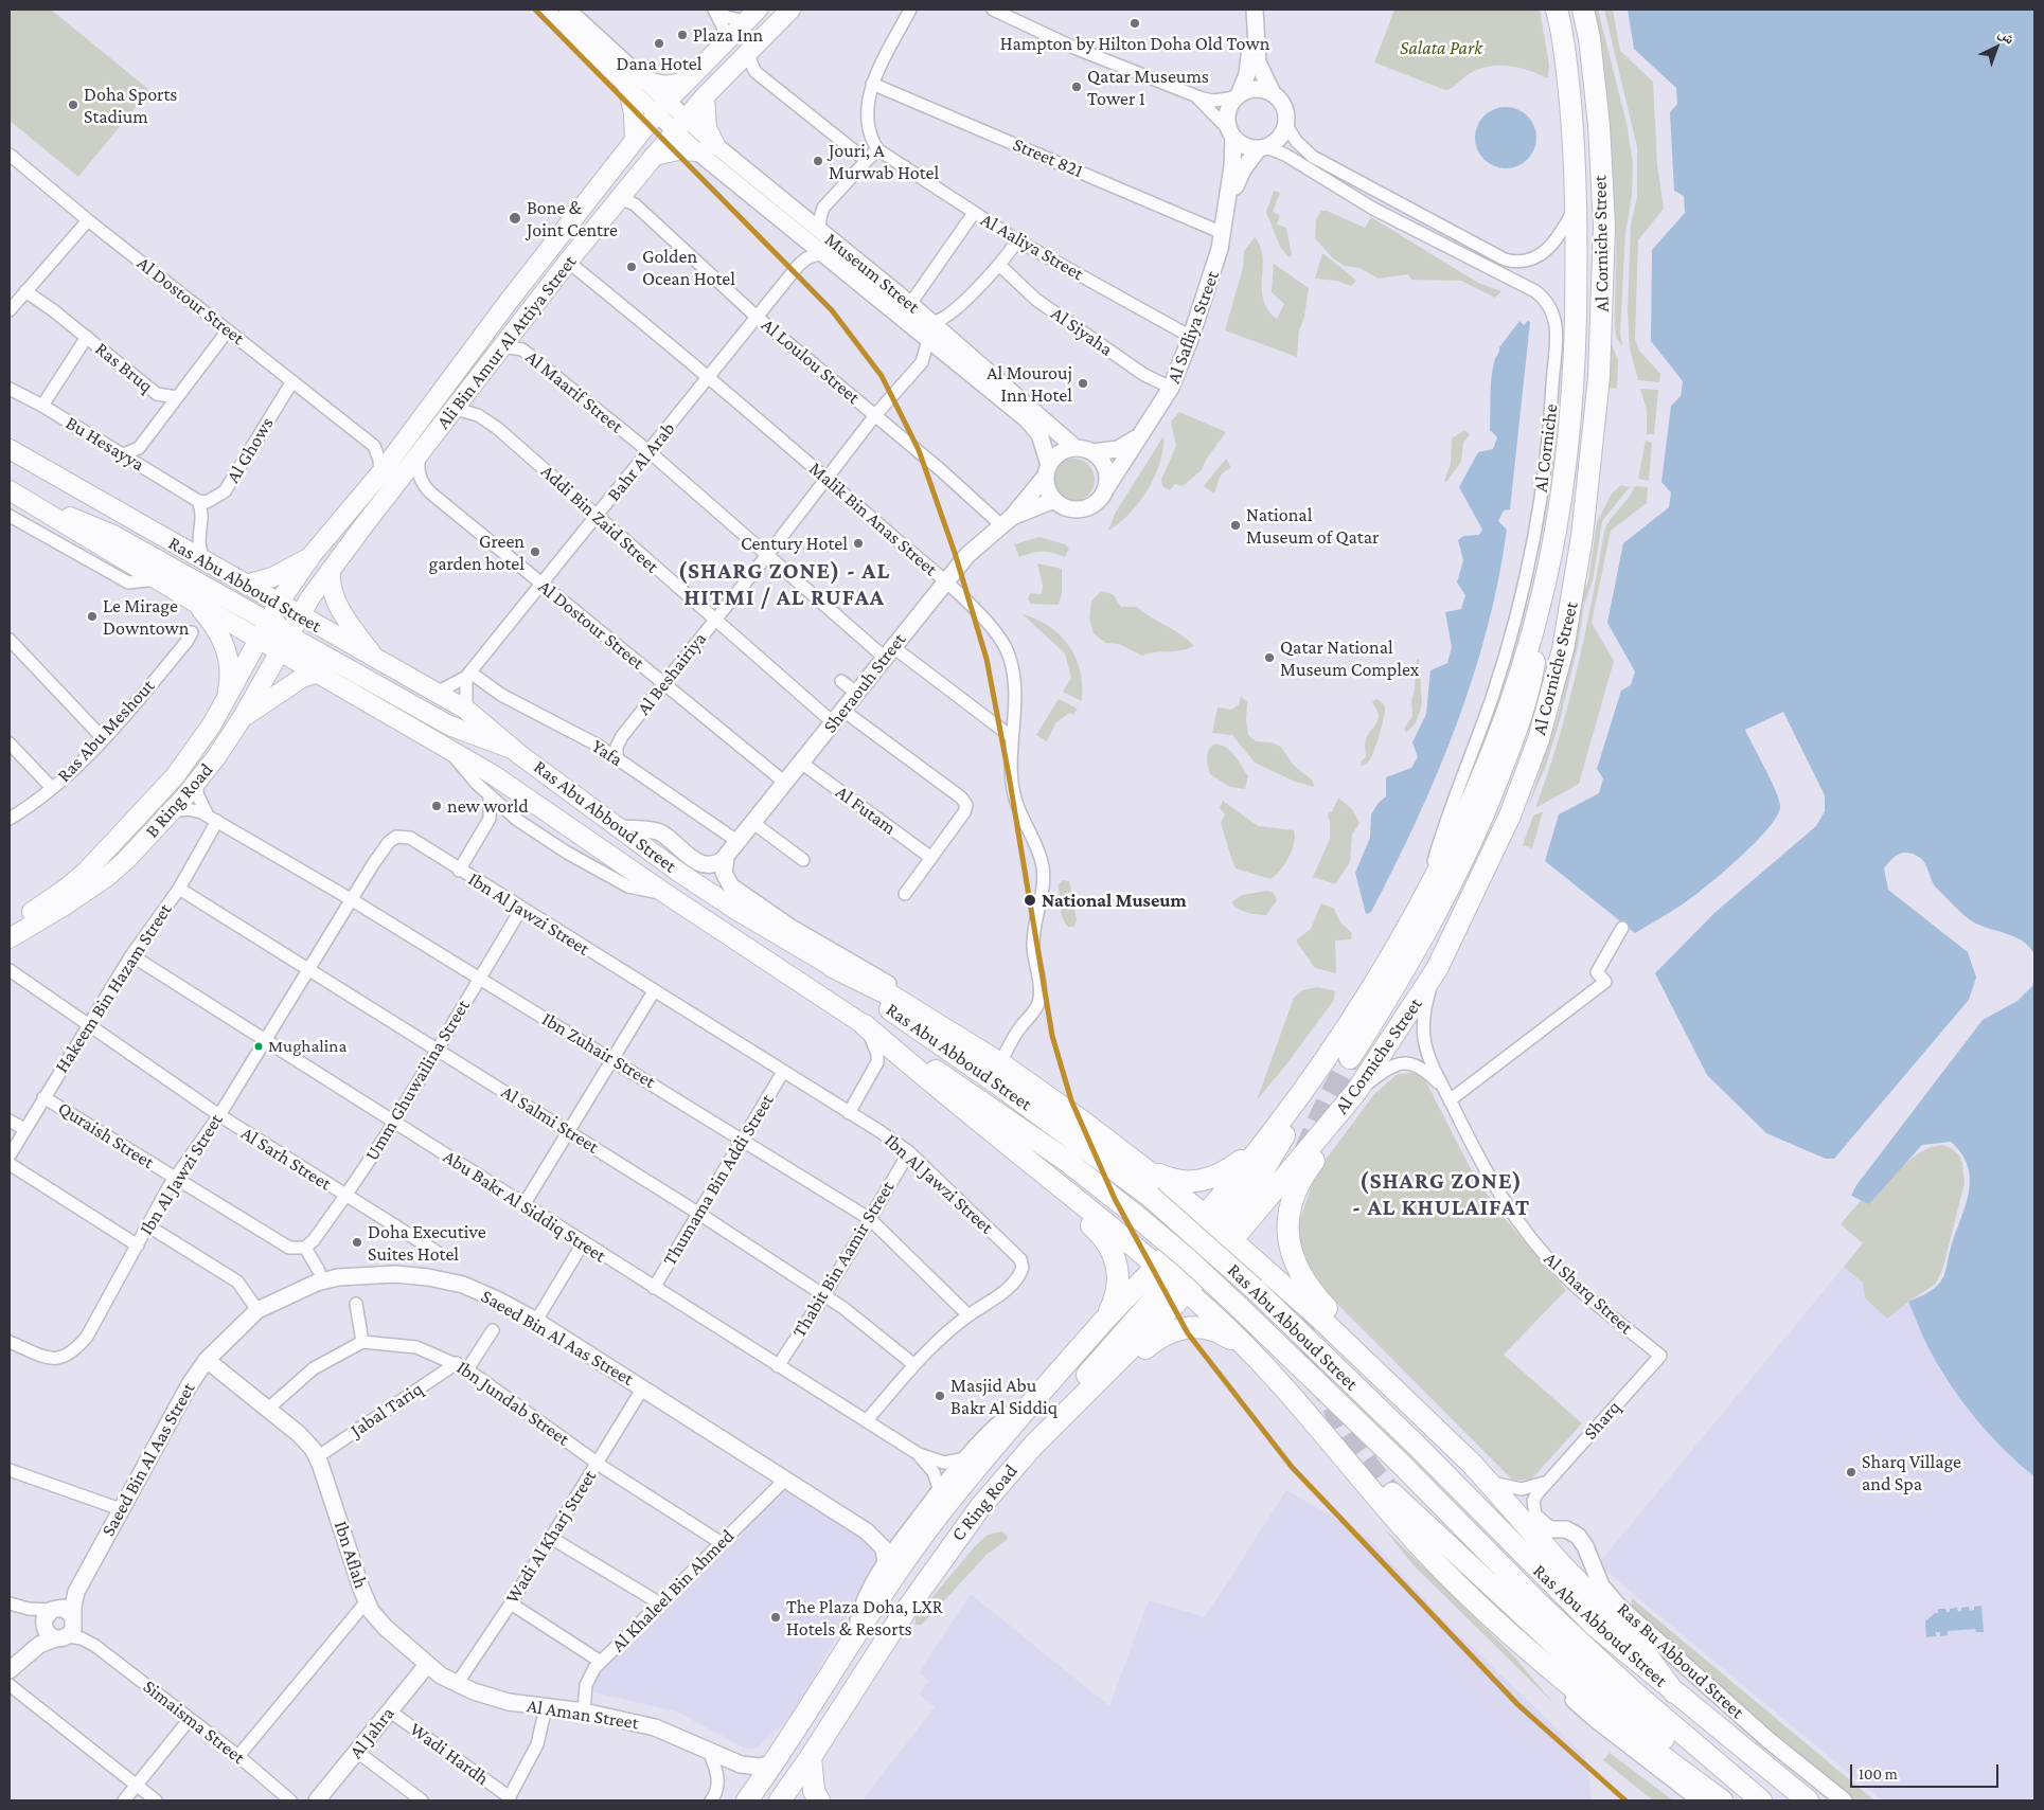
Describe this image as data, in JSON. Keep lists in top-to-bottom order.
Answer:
{
  "streets": {
    "highway": ["Al Corniche Street", "Ras Abu Abboud Street", "C Ring Road"],
    "main road": ["Ali Bin Amur Al Attiya Street", "B Ring Road"],
    "street": [
      "Street 821",
      "Al Aaliya Street",
      "Museum Street",
      "Al Dostour Street",
      "Al Safliya Street",
      "Al Siyaha",
      "Al Loulou Street",
      "Ras Bruq",
      "Al Maarif Street",
      "Bu Hesayya",
      "Al Corniche",
      "Al Ghows",
      "Bahr Al Arab",
      "Addi Bin Zaid Street",
      "Malik Bin Anas Street",
      "Al Beshairiya",
      "Sheraouh Street",
      "Ras Abu Meshout",
      "Yafa",
      "Al Futam",
      "Ibn Al Jawzi Street",
      "Hakeem Bin Hazam Street",
      "Ibn Zuhair Street",
      "Umm Ghuwailina Street",
      "Al Salmi Street",
      "Quraish Street",
      "Al Sarh Street",
      "Thumama Bin Addi Street",
      "Abu Bakr Al Siddiq Street",
      "Thabit Bin Aamir Street",
      "Saeed Bin Al Aas Street",
      "Ibn Jundab Street",
      "Jabal Tariq",
      "Sharq",
      "Wadi Al Kharj Street",
      "Ibn Aflah",
      "Al Khaleel Bin Ahmed",
      "Ras Bu Abboud Street",
      "Al Aman Street",
      "Simaisma Street",
      "Al Jahra",
      "Wadi Hardh"
    ]
  },
  "crossings": [
    ["Street 821", "Al Safliya Street"],
    ["Al Corniche Street", "Al Corniche"],
    ["Al Corniche Street", "C Ring Road"],
    ["Al Aaliya Street", "Al Safliya Street"],
    ["Museum Street", "Al Safliya Street"],
    ["Museum Street", "Ali Bin Amur Al Attiya Street"],
    ["Museum Street", "Bahr Al Arab"],
    ["Museum Street", "Al Beshairiya"],
    ["Museum Street", "Sheraouh Street"],
    ["Al Dostour Street", "Ali Bin Amur Al Attiya Street"],
    ["Al Dostour Street", "Al Ghows"],
    ["Al Dostour Street", "Bahr Al Arab"],
    ["Al Dostour Street", "Al Beshairiya"],
    ["Al Dostour Street", "Sheraouh Street"],
    ["Al Safliya Street", "Al Siyaha"],
    ["Al Safliya Street", "Al Corniche"],
    ["Al Safliya Street", "Sheraouh Street"],
    ["Ali Bin Amur Al Attiya Street", "Al Loulou Street"],
    ["Ali Bin Amur Al Attiya Street", "Al Maarif Street"],
    ["Ali Bin Amur Al Attiya Street", "Addi Bin Zaid Street"],
    ["Ali Bin Amur Al Attiya Street", "Malik Bin Anas Street"],
    ["Ali Bin Amur Al Attiya Street", "Ras Abu Abboud Street"],
    ["Ali Bin Amur Al Attiya Street", "B Ring Road"],
    ["Al Loulou Street", "Bahr Al Arab"],
    ["Al Loulou Street", "Al Beshairiya"],
    ["Al Loulou Street", "Sheraouh Street"],
    ["Ras Bruq", "Bu Hesayya"],
    ["Al Maarif Street", "Bahr Al Arab"],
    ["Al Maarif Street", "Malik Bin Anas Street"],
    ["Al Maarif Street", "Al Beshairiya"],
    ["Al Maarif Street", "Sheraouh Street"],
    ["Bu Hesayya", "Al Ghows"],
    ["Bahr Al Arab", "Addi Bin Zaid Street"],
    ["Bahr Al Arab", "Malik Bin Anas Street"],
    ["Bahr Al Arab", "Ras Abu Abboud Street"],
    ["Bahr Al Arab", "Yafa"],
    ["Addi Bin Zaid Street", "Al Beshairiya"],
    ["Addi Bin Zaid Street", "Sheraouh Street"],
    ["Addi Bin Zaid Street", "Al Futam"],
    ["Malik Bin Anas Street", "Al Beshairiya"],
    ["Malik Bin Anas Street", "Sheraouh Street"],
    ["Ras Abu Abboud Street", "B Ring Road"],
    ["Al Beshairiya", "Yafa"],
    ["Sheraouh Street", "Yafa"],
    ["Sheraouh Street", "Al Futam"],
    ["B Ring Road", "Ibn Zuhair Street"],
    ["Ibn Al Jawzi Street", "Ibn Zuhair Street"],
    ["Ibn Al Jawzi Street", "Umm Ghuwailina Street"],
    ["Ibn Al Jawzi Street", "Al Salmi Street"],
    ["Ibn Al Jawzi Street", "Quraish Street"],
    ["Ibn Al Jawzi Street", "Al Sarh Street"],
    ["Ibn Al Jawzi Street", "Thumama Bin Addi Street"],
    ["Ibn Al Jawzi Street", "Abu Bakr Al Siddiq Street"],
    ["Ibn Al Jawzi Street", "Thabit Bin Aamir Street"],
    ["Hakeem Bin Hazam Street", "Ibn Zuhair Street"],
    ["Hakeem Bin Hazam Street", "Al Salmi Street"],
    ["Hakeem Bin Hazam Street", "Quraish Street"],
    ["Hakeem Bin Hazam Street", "Al Sarh Street"],
    ["Hakeem Bin Hazam Street", "Abu Bakr Al Siddiq Street"],
    ["Ibn Zuhair Street", "Umm Ghuwailina Street"],
    ["Ibn Zuhair Street", "Thumama Bin Addi Street"],
    ["Ibn Zuhair Street", "Thabit Bin Aamir Street"],
    ["Umm Ghuwailina Street", "Al Salmi Street"],
    ["Umm Ghuwailina Street", "Quraish Street"],
    ["Umm Ghuwailina Street", "Al Sarh Street"],
    ["Umm Ghuwailina Street", "Abu Bakr Al Siddiq Street"],
    ["Al Salmi Street", "Thumama Bin Addi Street"],
    ["Al Salmi Street", "Thabit Bin Aamir Street"],
    ["Thumama Bin Addi Street", "Abu Bakr Al Siddiq Street"],
    ["Abu Bakr Al Siddiq Street", "Thabit Bin Aamir Street"],
    ["Abu Bakr Al Siddiq Street", "C Ring Road"],
    ["Saeed Bin Al Aas Street", "C Ring Road"],
    ["Saeed Bin Al Aas Street", "Wadi Al Kharj Street"],
    ["Saeed Bin Al Aas Street", "Ibn Aflah"],
    ["Saeed Bin Al Aas Street", "Al Khaleel Bin Ahmed"],
    ["Saeed Bin Al Aas Street", "Simaisma Street"],
    ["Ibn Jundab Street", "Jabal Tariq"],
    ["Ibn Jundab Street", "Wadi Al Kharj Street"],
    ["Ibn Jundab Street", "Al Khaleel Bin Ahmed"],
    ["Jabal Tariq", "Ibn Aflah"],
    ["Sharq", "Ras Bu Abboud Street"],
    ["C Ring Road", "Al Aman Street"],
    ["Wadi Al Kharj Street", "Al Aman Street"],
    ["Ibn Aflah", "Al Aman Street"],
    ["Ibn Aflah", "Simaisma Street"],
    ["Al Khaleel Bin Ahmed", "Al Aman Street"],
    ["Al Aman Street", "Al Jahra"],
    ["Al Jahra", "Wadi Hardh"]
  ],
  "districts": ["(SHARG ZONE) - AL HITMI / AL RUFAA", "(SHARG ZONE) - AL KHULAIFAT"],
  "parks": ["Salata Park"],
  "places": [
    "Hampton by Hilton Doha Old Town",
    "Plaza Inn",
    "Dana Hotel",
    "Qatar Museums Tower 1",
    "Doha Sports Stadium",
    "Jouri, A Murwab Hotel",
    "Bone & Joint Centre",
    "Golden Ocean Hotel",
    "Al Mourouj Inn Hotel",
    "National Museum of Qatar",
    "Century Hotel",
    "Green garden hotel",
    "Le Mirage Downtown",
    "Qatar National Museum Complex",
    "new world",
    "National Museum",
    "Mughalina",
    "Doha Executive Suites Hotel",
    "Masjid Abu Bakr Al Siddiq",
    "Sharq Village and Spa",
    "The Plaza Doha, LXR Hotels & Resorts"
  ],
  "scale_bar": "100 m",
  "north": "top right"
}
